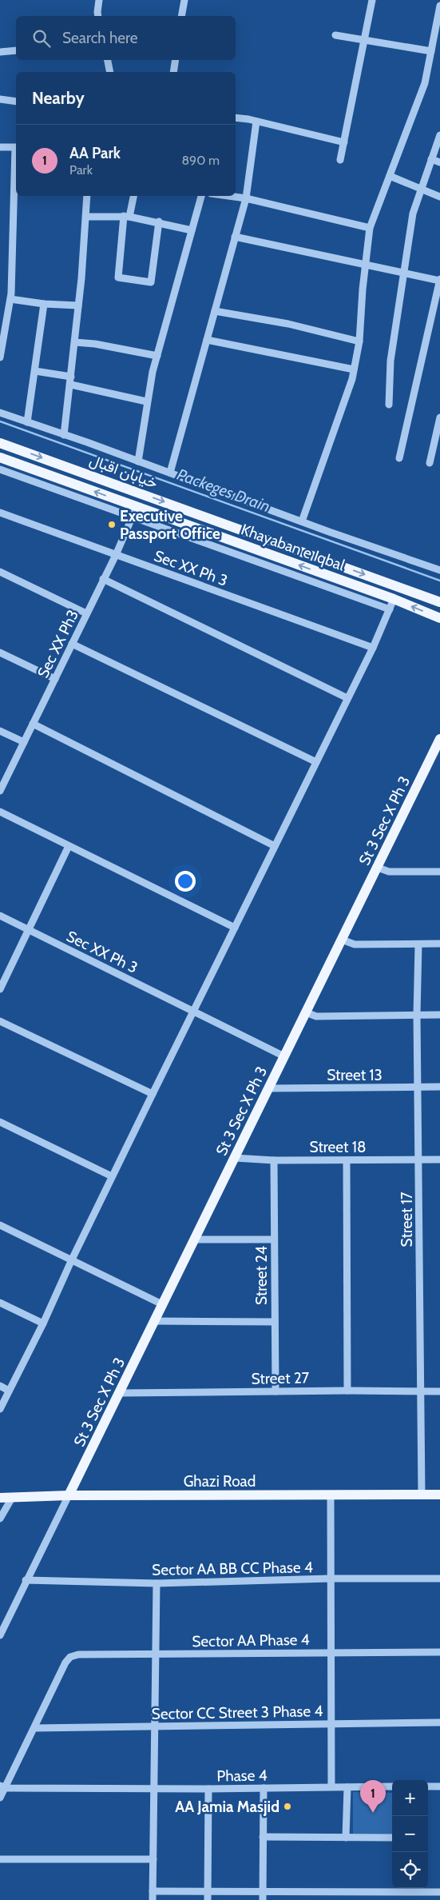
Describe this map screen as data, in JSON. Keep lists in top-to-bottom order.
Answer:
{
  "streets": {
    "main road": [
      "خیابان اقبال",
      "Khayaban e Iqbal",
      "St 3 Sec X Ph 3",
      "Ghazi Road"
    ],
    "street": [
      "Sec XX Ph 3",
      "Sec XX Ph3",
      "Street 13",
      "Street 18",
      "Street 17",
      "Street 24",
      "Street 27",
      "Sector AA BB CC Phase 4",
      "Sector AA Phase 4",
      "Sector CC Street 3 Phase 4",
      "Phase 4"
    ]
  },
  "crossings": [
    ["Khayaban e Iqbal", "Sec XX Ph3"],
    ["Sec XX Ph 3", "Sec XX Ph3"],
    ["Sec XX Ph 3", "St 3 Sec X Ph 3"],
    ["St 3 Sec X Ph 3", "Street 13"],
    ["St 3 Sec X Ph 3", "Street 18"],
    ["St 3 Sec X Ph 3", "Street 27"],
    ["St 3 Sec X Ph 3", "Ghazi Road"],
    ["Street 13", "Street 17"],
    ["Street 18", "Street 17"],
    ["Street 18", "Street 24"],
    ["Street 17", "Street 27"],
    ["Street 17", "Ghazi Road"],
    ["Street 24", "Street 27"],
    ["Sector AA Phase 4", "Sector CC Street 3 Phase 4"]
  ],
  "one_way": ["خیابان اقبال", "Khayaban e Iqbal"],
  "water": ["Packeges Drain"],
  "places": ["Executive Passport Office", "AA Jamia Masjid"],
  "page": {
    "search": "Search here",
    "heading": "Nearby",
    "list": [
      {
        "mark": "1",
        "name": "AA Park",
        "note": "Park",
        "value": "890 m"
      }
    ],
    "map_buttons": ["+", "−"],
    "pins": "1"
  }
}
